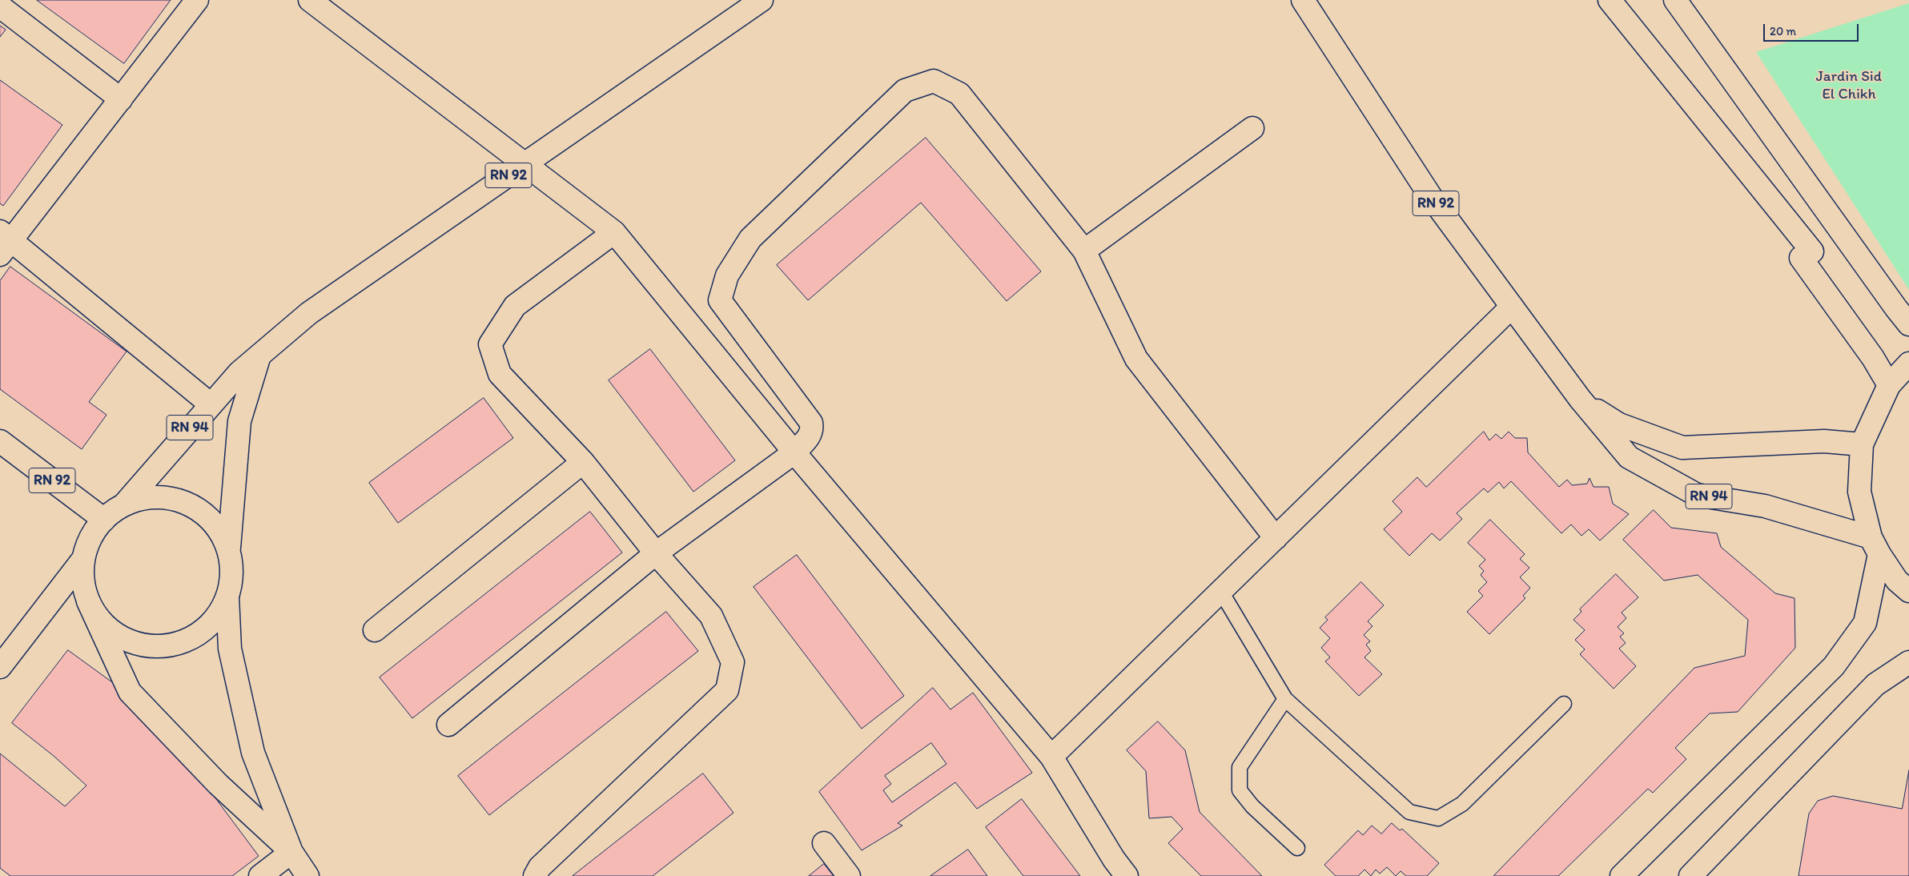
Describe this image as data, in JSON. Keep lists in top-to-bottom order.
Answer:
{
  "streets": {
    "street": ["RN 92", "RN 94"]
  },
  "crossings": [
    ["RN 92", "RN 94"]
  ],
  "parks": ["Jardin Sid El Chikh"],
  "scale_bar": "20 m"
}
